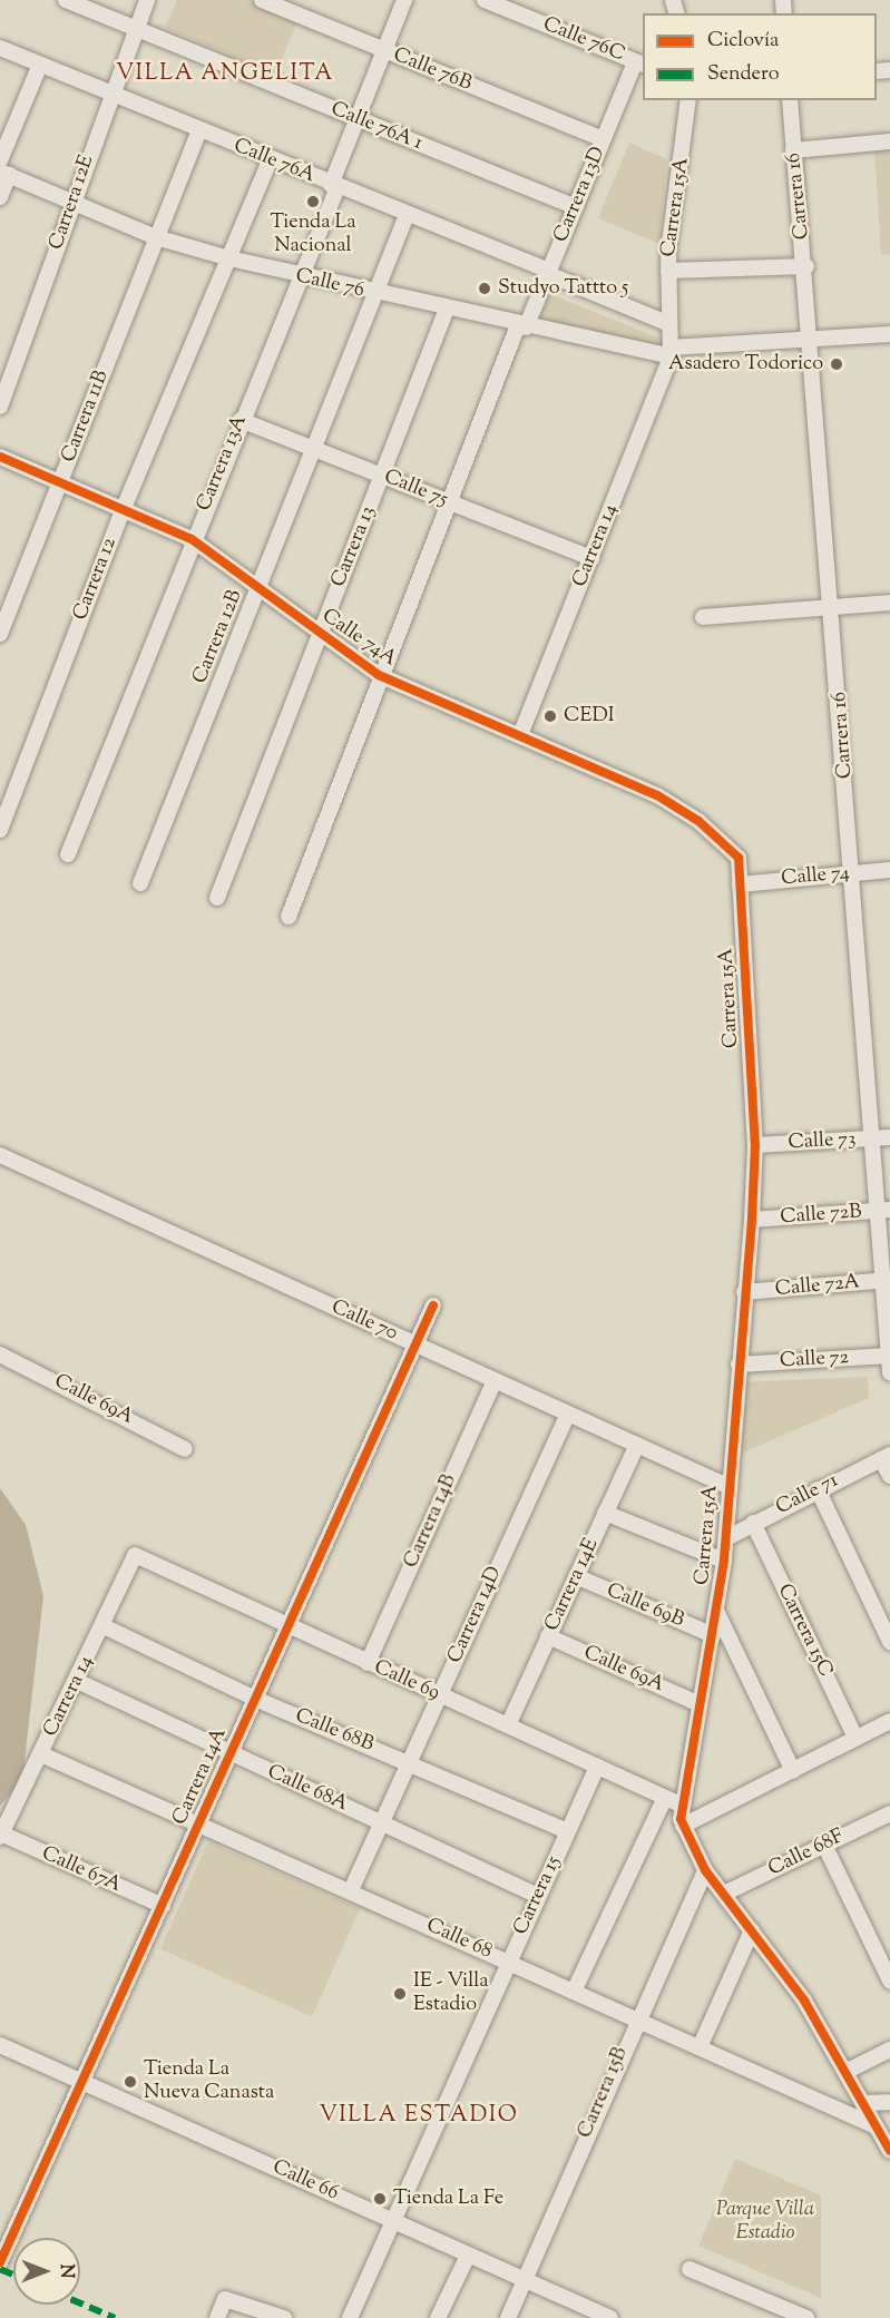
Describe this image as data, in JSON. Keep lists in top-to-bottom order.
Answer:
{
  "streets": {
    "street": [
      "Calle 76C",
      "Calle 76B",
      "Calle 76A 1",
      "Calle 76A",
      "Carrera 13D",
      "Carrera 16",
      "Carrera 12E",
      "Carrera 15A",
      "Calle 76",
      "Carrera 11B",
      "Carrera 13A",
      "Calle 75",
      "Carrera 14",
      "Carrera 13",
      "Carrera 12",
      "Carrera 12B",
      "Calle 74A",
      "Calle 74",
      "Calle 73",
      "Calle 72B",
      "Calle 72A",
      "Calle 70",
      "Calle 72",
      "Calle 69A",
      "Calle 71",
      "Carrera 14B",
      "Carrera 14E",
      "Calle 69B",
      "Carrera 14D",
      "Carrera 15C",
      "Calle 69",
      "Calle 68B",
      "Carrera 14A",
      "Calle 68A",
      "Calle 68F",
      "Calle 67A",
      "Carrera 15",
      "Calle 68",
      "Carrera 15B",
      "Calle 66"
    ]
  },
  "crossings": [
    ["Calle 76C", "Carrera 13D"],
    ["Calle 76B", "Carrera 13D"],
    ["Calle 76B", "Carrera 13A"],
    ["Calle 76A 1", "Carrera 13D"],
    ["Calle 76A 1", "Carrera 12E"],
    ["Calle 76A 1", "Carrera 13A"],
    ["Calle 76A", "Carrera 13D"],
    ["Calle 76A", "Carrera 12E"],
    ["Calle 76A", "Carrera 15A"],
    ["Calle 76A", "Carrera 11B"],
    ["Calle 76A", "Carrera 13A"],
    ["Calle 76A", "Carrera 12"],
    ["Calle 76A", "Carrera 12B"],
    ["Carrera 13D", "Calle 76"],
    ["Carrera 16", "Calle 76"],
    ["Carrera 16", "Calle 74"],
    ["Carrera 16", "Calle 73"],
    ["Carrera 16", "Calle 72B"],
    ["Carrera 16", "Calle 72A"],
    ["Carrera 16", "Calle 72"],
    ["Carrera 12E", "Calle 76"],
    ["Carrera 15A", "Calle 76"],
    ["Carrera 15A", "Carrera 14"],
    ["Carrera 15A", "Calle 74A"],
    ["Carrera 15A", "Calle 74"],
    ["Carrera 15A", "Calle 73"],
    ["Carrera 15A", "Calle 72B"],
    ["Carrera 15A", "Calle 72A"],
    ["Carrera 15A", "Calle 70"],
    ["Carrera 15A", "Calle 72"],
    ["Carrera 15A", "Calle 69A"],
    ["Carrera 15A", "Calle 71"],
    ["Carrera 15A", "Calle 69B"],
    ["Carrera 15A", "Calle 69"],
    ["Carrera 15A", "Calle 68F"],
    ["Carrera 15A", "Calle 68"],
    ["Carrera 15A", "Carrera 15B"],
    ["Calle 76", "Carrera 11B"],
    ["Calle 76", "Carrera 13A"],
    ["Calle 76", "Carrera 14"],
    ["Calle 76", "Carrera 13"],
    ["Calle 76", "Carrera 12"],
    ["Calle 76", "Carrera 12B"],
    ["Carrera 11B", "Calle 74A"],
    ["Carrera 13A", "Calle 75"],
    ["Carrera 13A", "Calle 74A"],
    ["Calle 75", "Carrera 14"],
    ["Calle 75", "Carrera 13"],
    ["Calle 75", "Carrera 12B"],
    ["Carrera 14", "Calle 74A"],
    ["Carrera 14", "Calle 69"],
    ["Carrera 14", "Calle 68B"],
    ["Carrera 14", "Calle 68A"],
    ["Carrera 14", "Calle 67A"],
    ["Carrera 14", "Calle 68"],
    ["Carrera 13", "Calle 74A"],
    ["Carrera 12", "Calle 74A"],
    ["Carrera 12B", "Calle 74A"],
    ["Calle 70", "Carrera 14B"],
    ["Calle 70", "Carrera 14E"],
    ["Calle 70", "Carrera 14D"],
    ["Calle 70", "Carrera 14A"],
    ["Calle 69A", "Carrera 14E"],
    ["Calle 71", "Carrera 15C"],
    ["Carrera 14B", "Calle 69"],
    ["Carrera 14E", "Calle 69B"],
    ["Carrera 14E", "Calle 69"],
    ["Carrera 14D", "Calle 69"],
    ["Carrera 14D", "Calle 68B"],
    ["Carrera 14D", "Calle 68A"],
    ["Carrera 14D", "Calle 68"],
    ["Calle 69", "Carrera 14A"],
    ["Calle 69", "Carrera 15"],
    ["Calle 68B", "Carrera 14A"],
    ["Calle 68B", "Carrera 15"],
    ["Carrera 14A", "Calle 68A"],
    ["Carrera 14A", "Calle 67A"],
    ["Carrera 14A", "Calle 68"],
    ["Carrera 14A", "Calle 66"],
    ["Calle 68A", "Carrera 15"],
    ["Carrera 15", "Calle 68"],
    ["Carrera 15", "Calle 66"],
    ["Calle 68", "Carrera 15B"],
    ["Carrera 15B", "Calle 66"]
  ],
  "districts": ["VILLA ANGELITA", "VILLA ESTADIO"],
  "parks": ["Parque Villa Estadio"],
  "places": [
    "Tienda La Nacional",
    "Studyo Tattto 5",
    "Asadero Todorico",
    "CEDI",
    "IE - Villa Estadio",
    "Tienda La Nueva Canasta",
    "Tienda La Fe"
  ],
  "legend": ["Ciclovía", "Sendero"],
  "north": "right"
}
